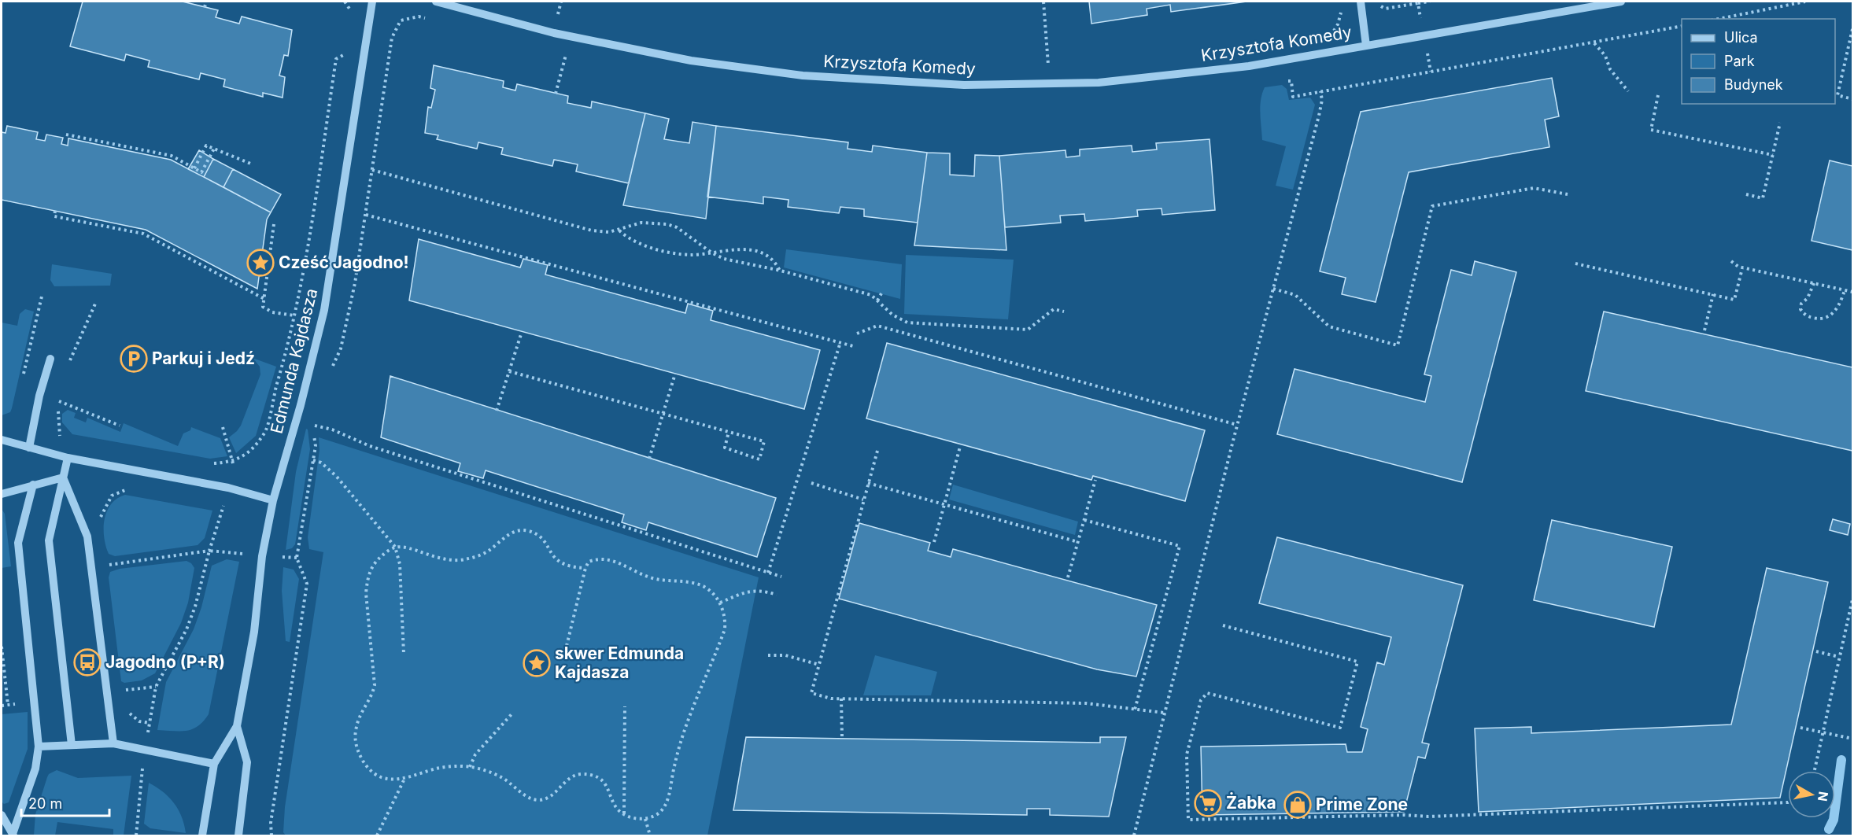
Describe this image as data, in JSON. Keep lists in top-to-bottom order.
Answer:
{
  "streets": {
    "street": ["Krzysztofa Komedy", "Edmunda Kajdasza"]
  },
  "places": {
    "place": ["Cześć Jagodno!", "skwer Edmunda Kajdasza"],
    "parking": ["Parkuj i Jedź"],
    "bus stop": ["Jagodno (P+R)"],
    "supermarket": ["Żabka"],
    "shop": ["Prime Zone"]
  },
  "legend": ["Ulica", "Park", "Budynek"],
  "scale_bar": "20 m",
  "north": "right"
}
